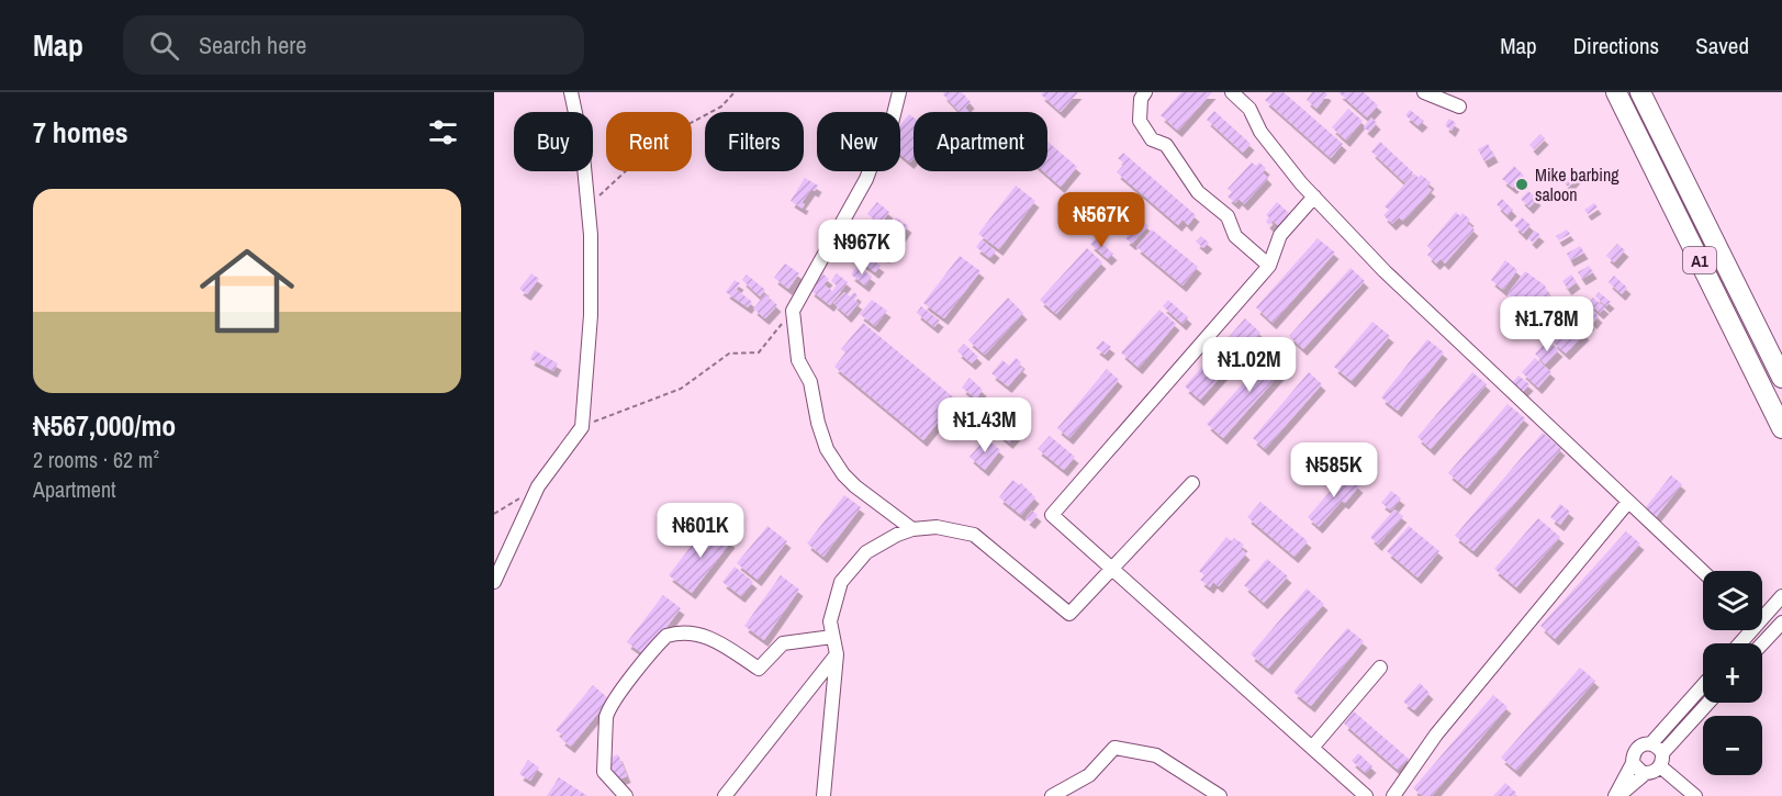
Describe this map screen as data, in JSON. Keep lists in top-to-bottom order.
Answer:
{
  "streets": {
    "highway": ["A1"]
  },
  "places": ["Mike barbing saloon"],
  "page": {
    "header": "Map",
    "search": "Search here",
    "nav": ["Map", "Directions", "Saved"],
    "heading": "7 homes",
    "chip": [
      "Buy",
      "Rent",
      "Filters",
      "New",
      "Apartment"
    ],
    "list": [
      {
        "name": "₦567,000/mo",
        "note": "2 rooms · 62 m² · Apartment"
      }
    ],
    "price": [
      "₦567K",
      "₦967K",
      "₦1.78M",
      "₦1.02M",
      "₦1.43M",
      "₦585K",
      "₦601K"
    ],
    "map_buttons": ["+", "−"]
  }
}
